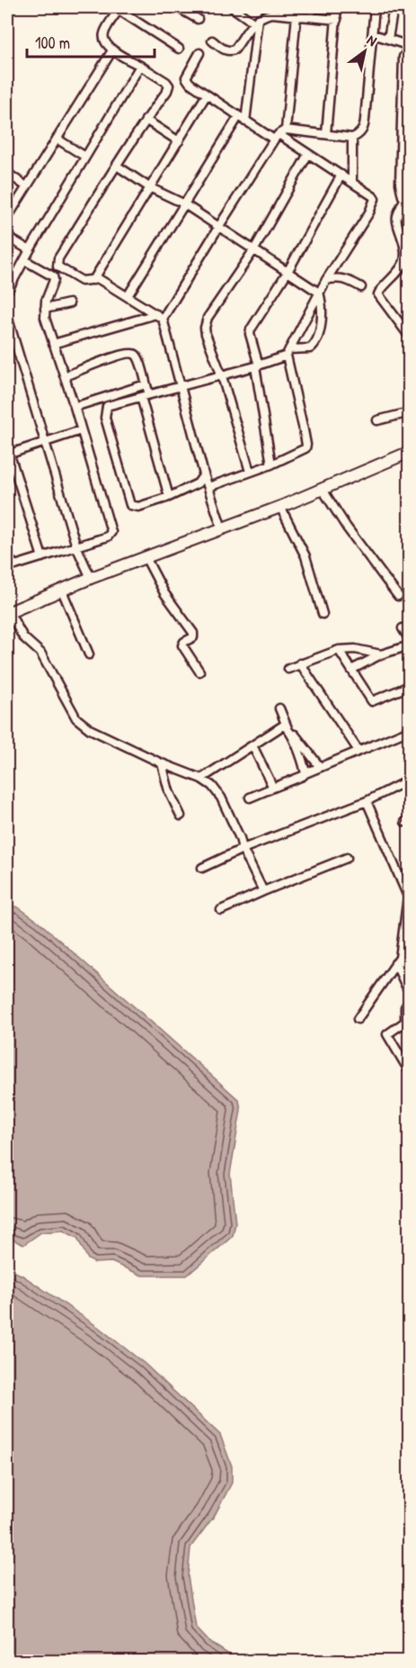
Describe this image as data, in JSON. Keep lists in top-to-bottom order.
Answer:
{
  "scale_bar": "100 m",
  "north": "top right"
}
